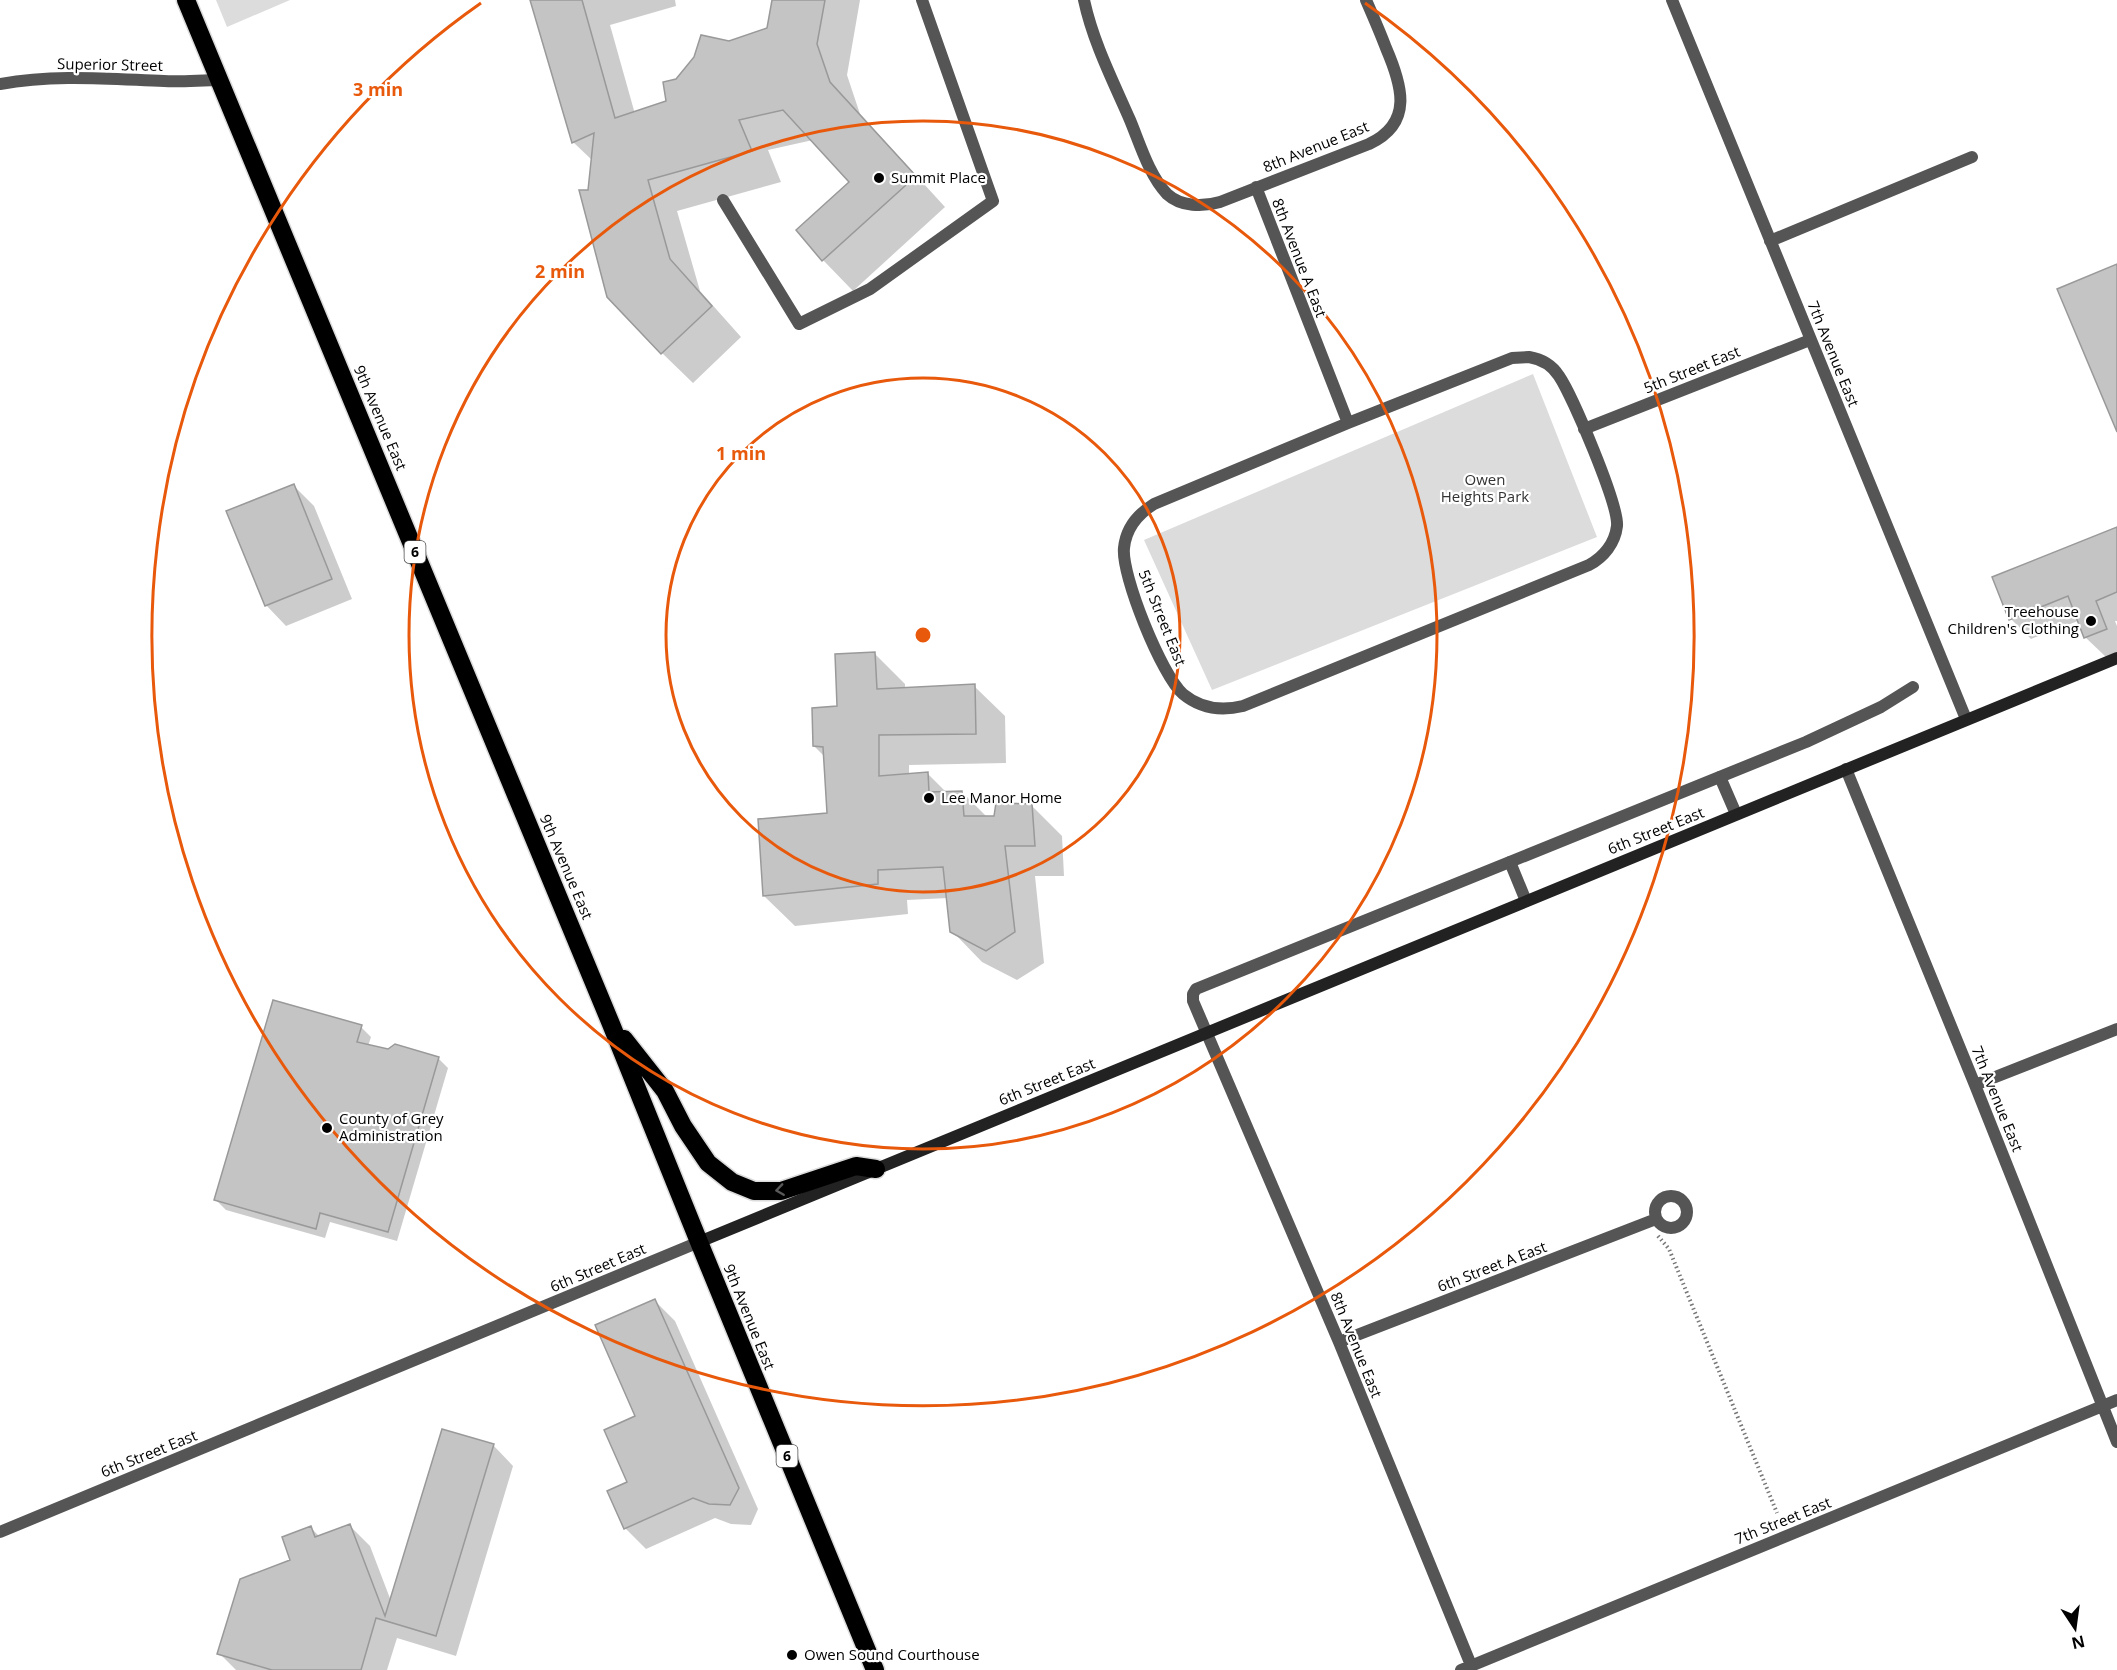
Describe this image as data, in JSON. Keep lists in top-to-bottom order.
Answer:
{
  "streets": {
    "highway": ["9th Avenue East", "6"],
    "main road": ["6th Street East"],
    "street": [
      "Superior Street",
      "8th Avenue East",
      "8th Avenue A East",
      "7th Avenue East",
      "5th Street East",
      "6th Street A East",
      "7th Street East"
    ]
  },
  "crossings": [
    ["Superior Street", "9th Avenue East"],
    ["Superior Street", "6"],
    ["8th Avenue East", "8th Avenue A East"],
    ["8th Avenue East", "6th Street East"],
    ["8th Avenue East", "6th Street A East"],
    ["8th Avenue East", "7th Street East"],
    ["8th Avenue A East", "5th Street East"],
    ["7th Avenue East", "5th Street East"],
    ["7th Avenue East", "6th Street East"],
    ["7th Avenue East", "7th Street East"],
    ["9th Avenue East", "6"],
    ["9th Avenue East", "6th Street East"]
  ],
  "parks": ["Owen Heights Park"],
  "places": [
    "Summit Place",
    "Treehouse Children's Clothing",
    "Lee Manor Home",
    "County of Grey Administration",
    "Owen Sound Courthouse"
  ],
  "north": "bottom",
  "rings": ["3 min", "2 min", "1 min"]
}
